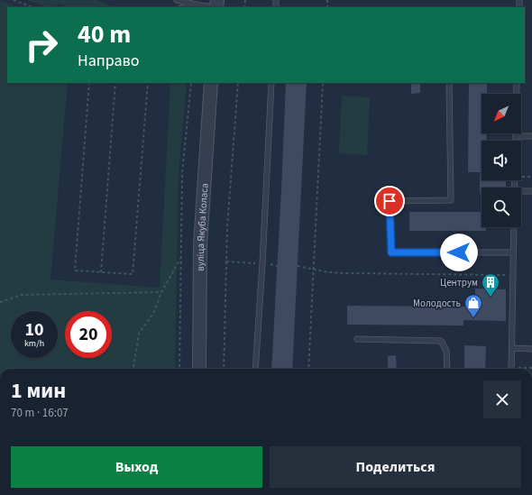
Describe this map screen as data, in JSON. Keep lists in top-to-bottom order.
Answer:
{
  "streets": {
    "street": ["вуліца Якуба Коласа"]
  },
  "places": {
    "building": ["Центрум"],
    "shop": ["Молодость"]
  },
  "north": "bottom left",
  "page": {
    "turn": ["40 m", "Направо"],
    "speed": "10 km/h",
    "limit": "20",
    "heading": ["1 мин", "70 m · 16:07"],
    "buttons": ["Выход", "Поделиться"]
  }
}
